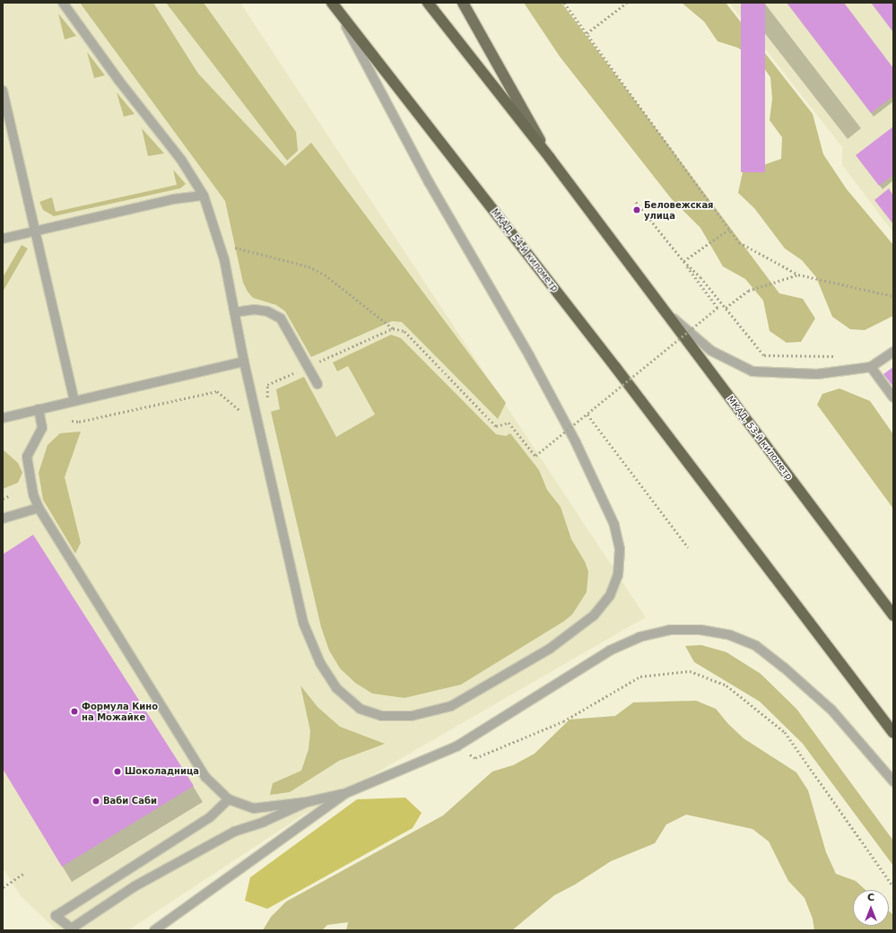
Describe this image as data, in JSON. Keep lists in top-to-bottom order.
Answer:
{
  "streets": {
    "highway": ["МКАД, 54-й километр", "МКАД, 53-й километр"]
  },
  "places": [
    "Беловежская улица",
    "Формула Кино на Можайке",
    "Шоколадница",
    "Ваби Саби"
  ],
  "north": "top"
}
